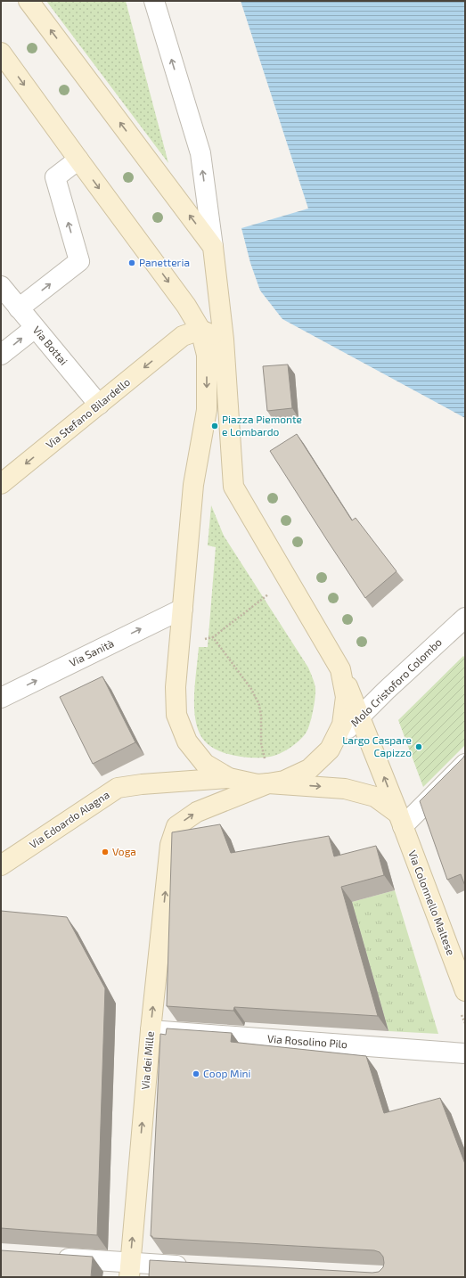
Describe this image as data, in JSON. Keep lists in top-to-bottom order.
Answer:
{
  "streets": {
    "main road": [
      "Via Stefano Bilardello",
      "Via Edoardo Alagna",
      "Via Colonnello Maltese",
      "Via dei Mille"
    ],
    "street": [
      "Via Bottai",
      "Via Sanità",
      "Molo Cristoforo Colombo",
      "Via Rosolino Pilo"
    ]
  },
  "crossings": [
    ["Via Bottai", "Via Stefano Bilardello"],
    ["Molo Cristoforo Colombo", "Via Colonnello Maltese"],
    ["Via Rosolino Pilo", "Via dei Mille"]
  ],
  "one_way": ["Via Stefano Bilardello", "Via Sanità", "Via dei Mille"],
  "places": [
    "Panetteria",
    "Piazza Piemonte e Lombardo",
    "Largo Caspare Capizzo",
    "Voga",
    "Coop Mini"
  ]
}
